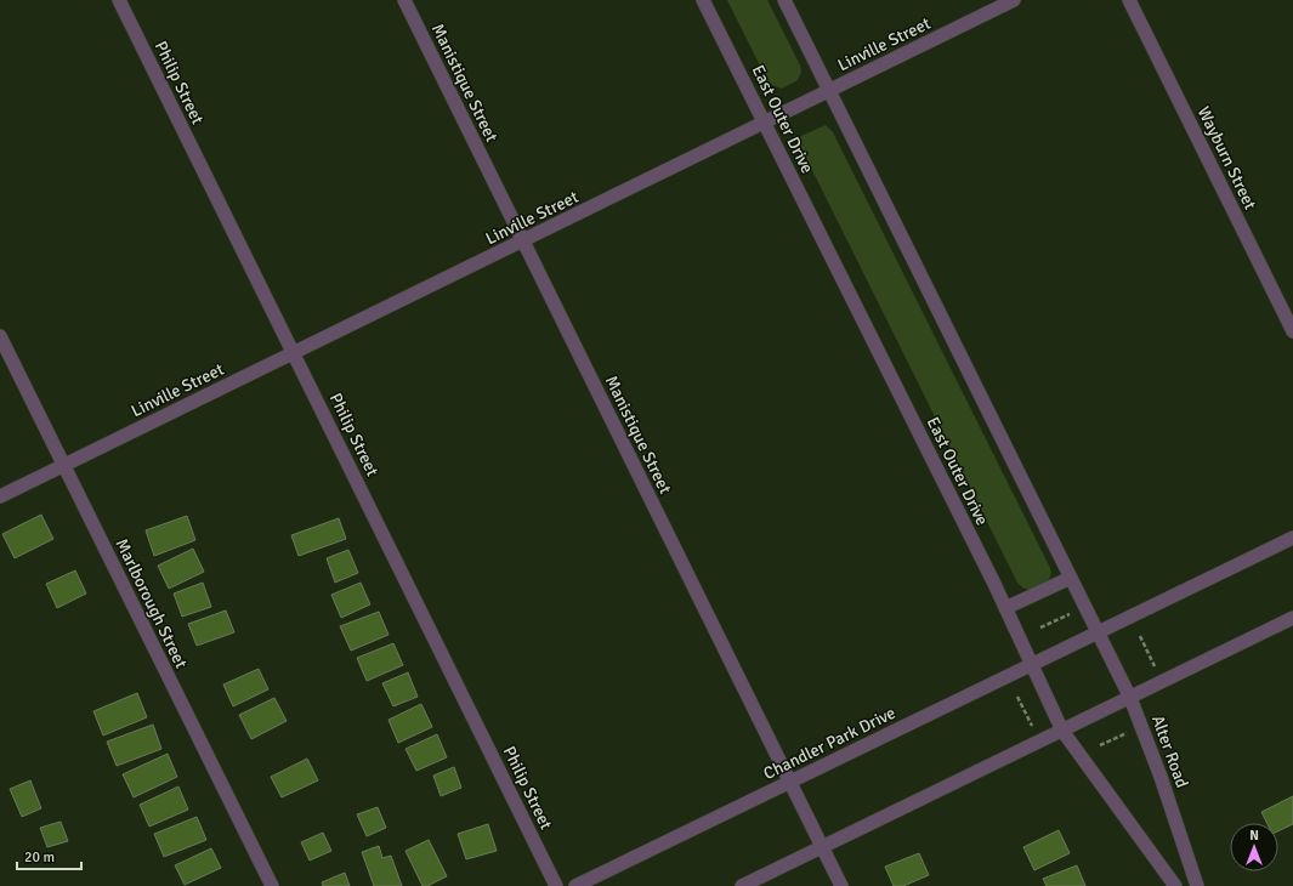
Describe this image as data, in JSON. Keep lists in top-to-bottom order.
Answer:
{
  "streets": {
    "street": [
      "Linville Street",
      "Philip Street",
      "Manistique Street",
      "East Outer Drive",
      "Wayburn Street",
      "Marlborough Street",
      "Chandler Park Drive",
      "Alter Road"
    ]
  },
  "crossings": [
    ["Linville Street", "Philip Street"],
    ["Linville Street", "Manistique Street"],
    ["Linville Street", "East Outer Drive"],
    ["Linville Street", "Marlborough Street"],
    ["Manistique Street", "Chandler Park Drive"],
    ["East Outer Drive", "Chandler Park Drive"],
    ["Chandler Park Drive", "Alter Road"]
  ],
  "scale_bar": "20 m",
  "north": "top"
}
